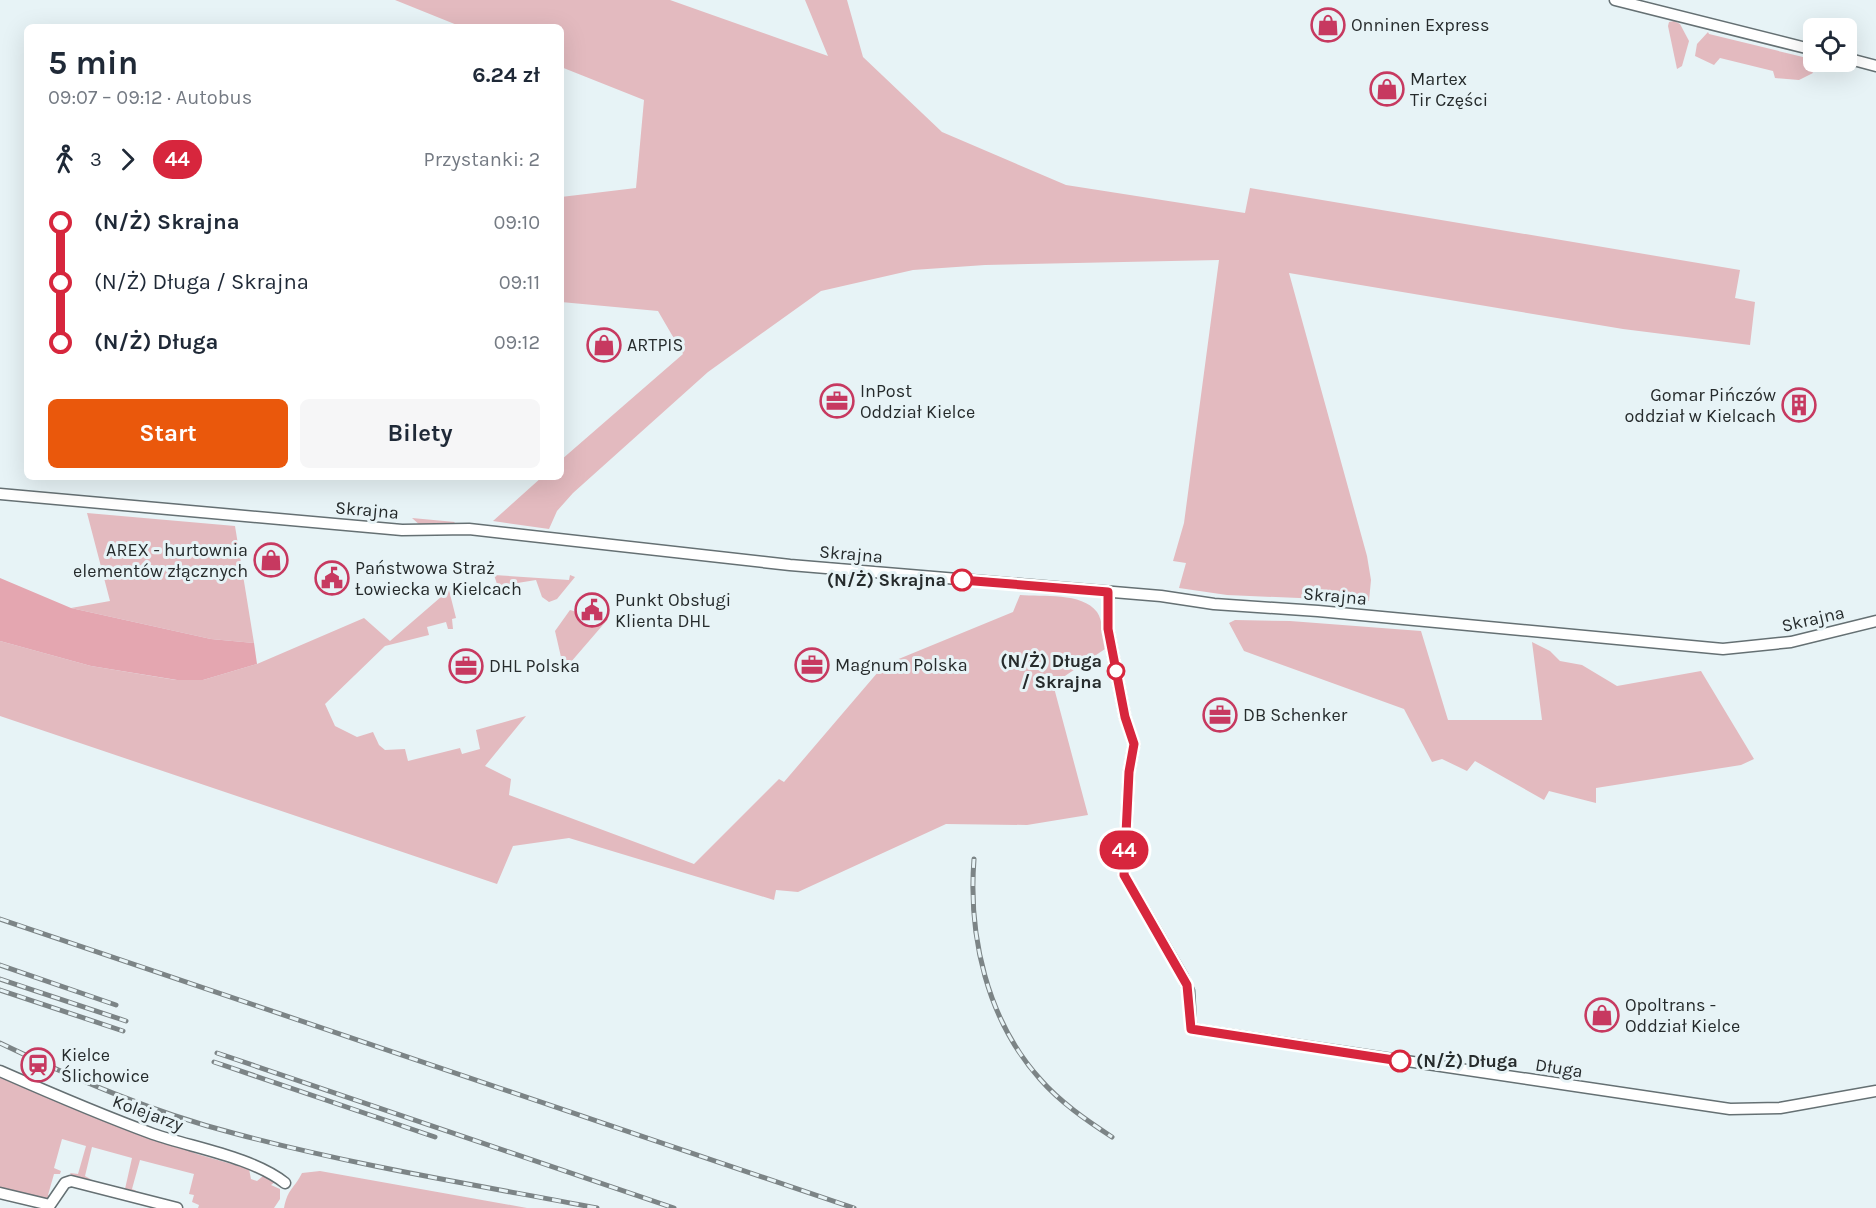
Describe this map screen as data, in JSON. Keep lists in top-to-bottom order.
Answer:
{
  "streets": {
    "street": ["Skrajna", "Długa", "Kolejarzy"]
  },
  "crossings": [
    ["Skrajna", "Długa"]
  ],
  "places": {
    "shop": [
      "Onninen Express",
      "Martex Tir Części",
      "ARTPIS",
      "AREX - hurtownia elementów złącznych",
      "Opoltrans - Oddział Kielce"
    ],
    "office": [
      "InPost Oddział Kielce",
      "Magnum Polska",
      "DHL Polska",
      "DB Schenker"
    ],
    "building": ["Gomar Pińczów oddział w Kielcach"],
    "public building": ["Państwowa Straż Łowiecka w Kielcach", "Punkt Obsługi Klienta DHL"],
    "other": ["(N/Ż) Skrajna", "(N/Ż) Długa / Skrajna", "(N/Ż) Długa"],
    "station": ["Kielce Ślichowice"]
  },
  "lines": ["bus line 44"],
  "page": {
    "on_map": "44",
    "heading": ["5 min", "09:07 – 09:12 · Autobus", "6.24 zł"],
    "legs": ["3", "44", "Przystanki: 2"],
    "list": [
      {
        "name": "(N/Ż) Skrajna",
        "value": "09:10"
      },
      {
        "name": "(N/Ż) Długa / Skrajna",
        "value": "09:11"
      },
      {
        "name": "(N/Ż) Długa",
        "value": "09:12"
      }
    ],
    "buttons": ["Start", "Bilety"]
  }
}
